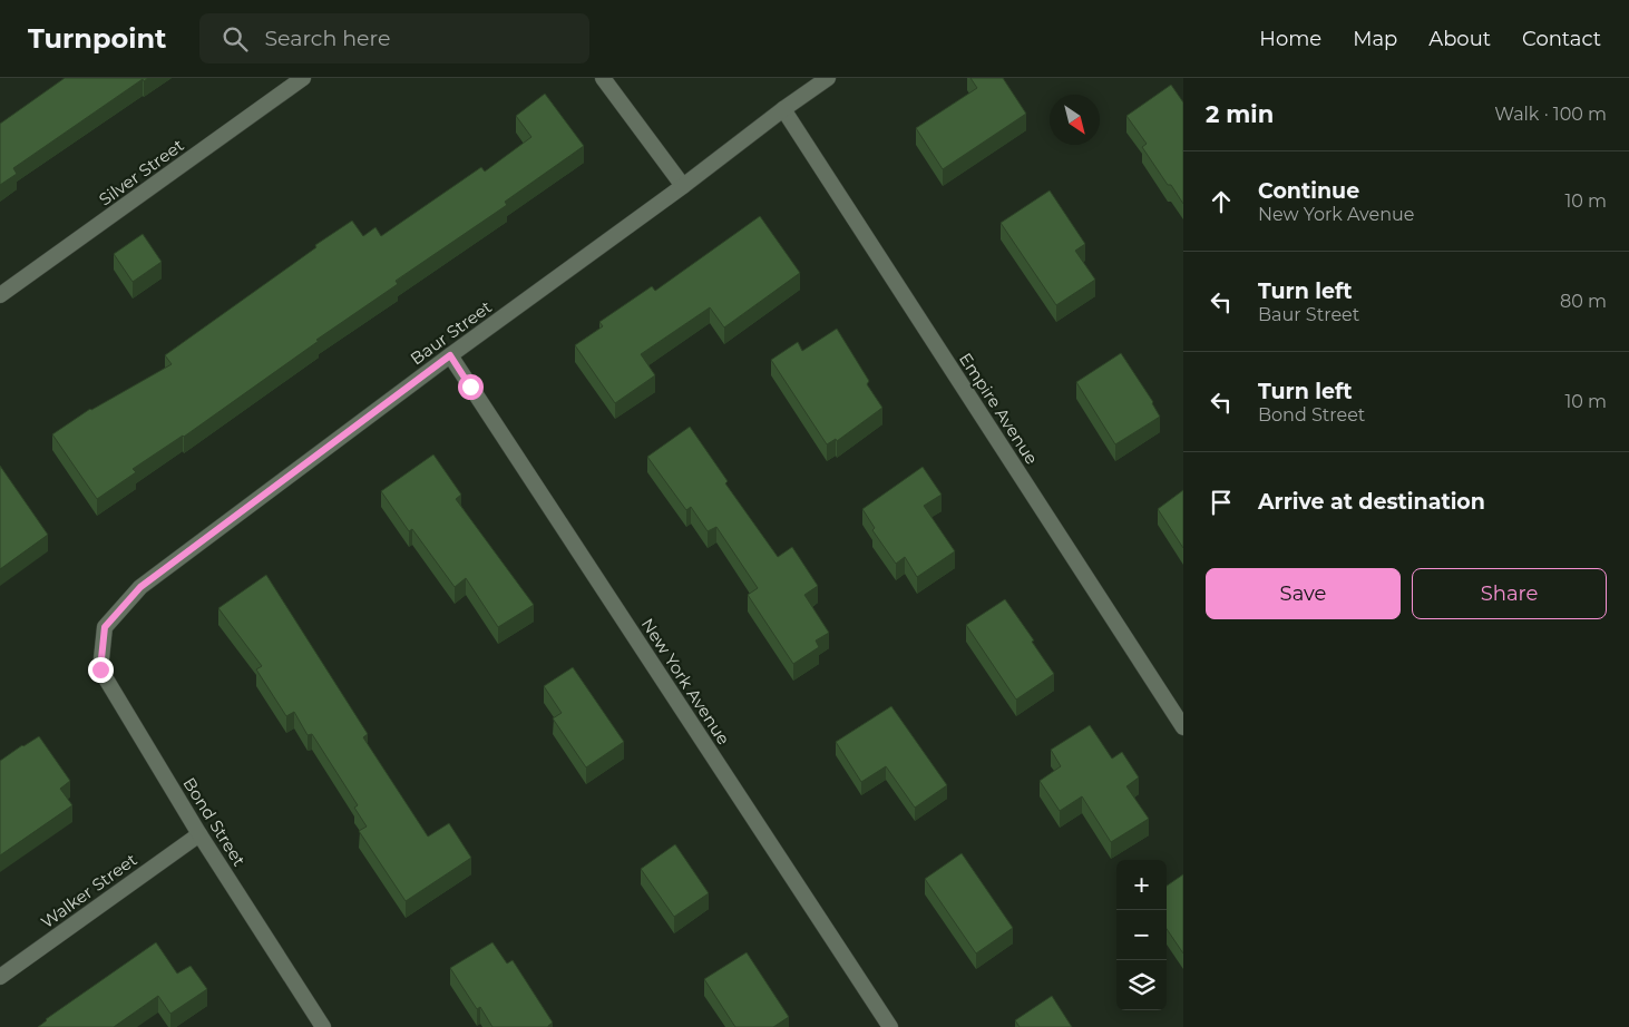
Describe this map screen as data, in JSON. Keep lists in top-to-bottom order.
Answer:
{
  "streets": {
    "street": [
      "Silver Street",
      "Baur Street",
      "Empire Avenue",
      "New York Avenue",
      "Bond Street",
      "Walker Street"
    ]
  },
  "crossings": [
    ["Baur Street", "Empire Avenue"],
    ["Baur Street", "New York Avenue"],
    ["Baur Street", "Bond Street"],
    ["Bond Street", "Walker Street"]
  ],
  "north": "bottom right",
  "page": {
    "header": "Turnpoint",
    "search": "Search here",
    "nav": [
      "Home",
      "Map",
      "About",
      "Contact"
    ],
    "heading": ["2 min", "Walk · 100 m"],
    "list": [
      ["Continue", "New York Avenue", "10 m"],
      ["Turn left", "Baur Street", "80 m"],
      ["Turn left", "Bond Street", "10 m"],
      "Arrive at destination"
    ],
    "buttons": ["Save", "Share"],
    "map_buttons": ["+", "−"]
  }
}
